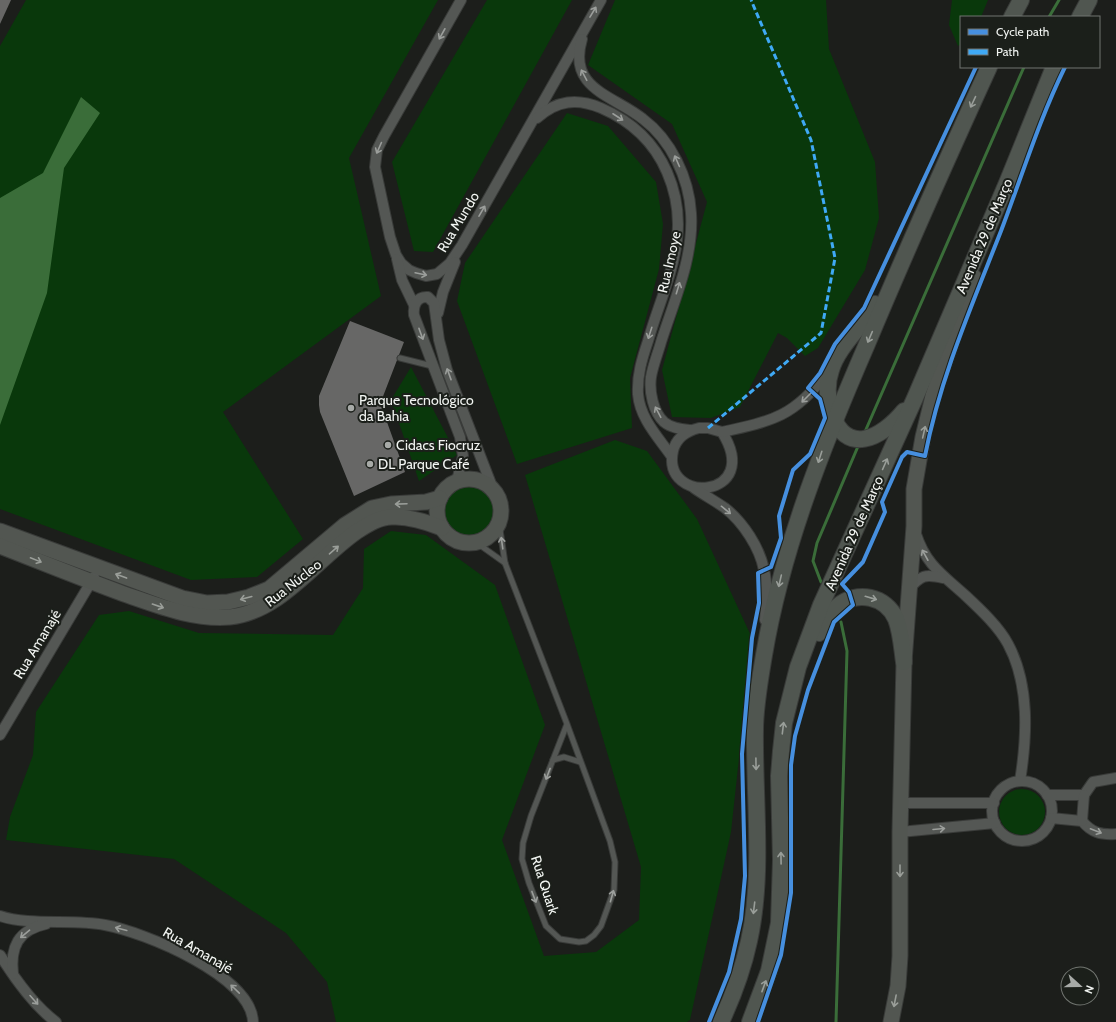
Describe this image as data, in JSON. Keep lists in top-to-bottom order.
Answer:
{
  "streets": {
    "main road": ["Avenida 29 de Março"],
    "street": [
      "Rua Mundo",
      "Rua Imoye",
      "Rua Núcleo",
      "Rua Amanajé"
    ],
    "lane": ["Rua Quark"]
  },
  "crossings": [
    ["Rua Mundo", "Rua Imoye"],
    ["Rua Núcleo", "Rua Amanajé"],
    ["Rua Núcleo", "Rua Quark"]
  ],
  "places": ["Parque Tecnológico da Bahia", "Cidacs Fiocruz", "DL Parque Café"],
  "legend": ["Cycle path", "Path"],
  "north": "right"
}
